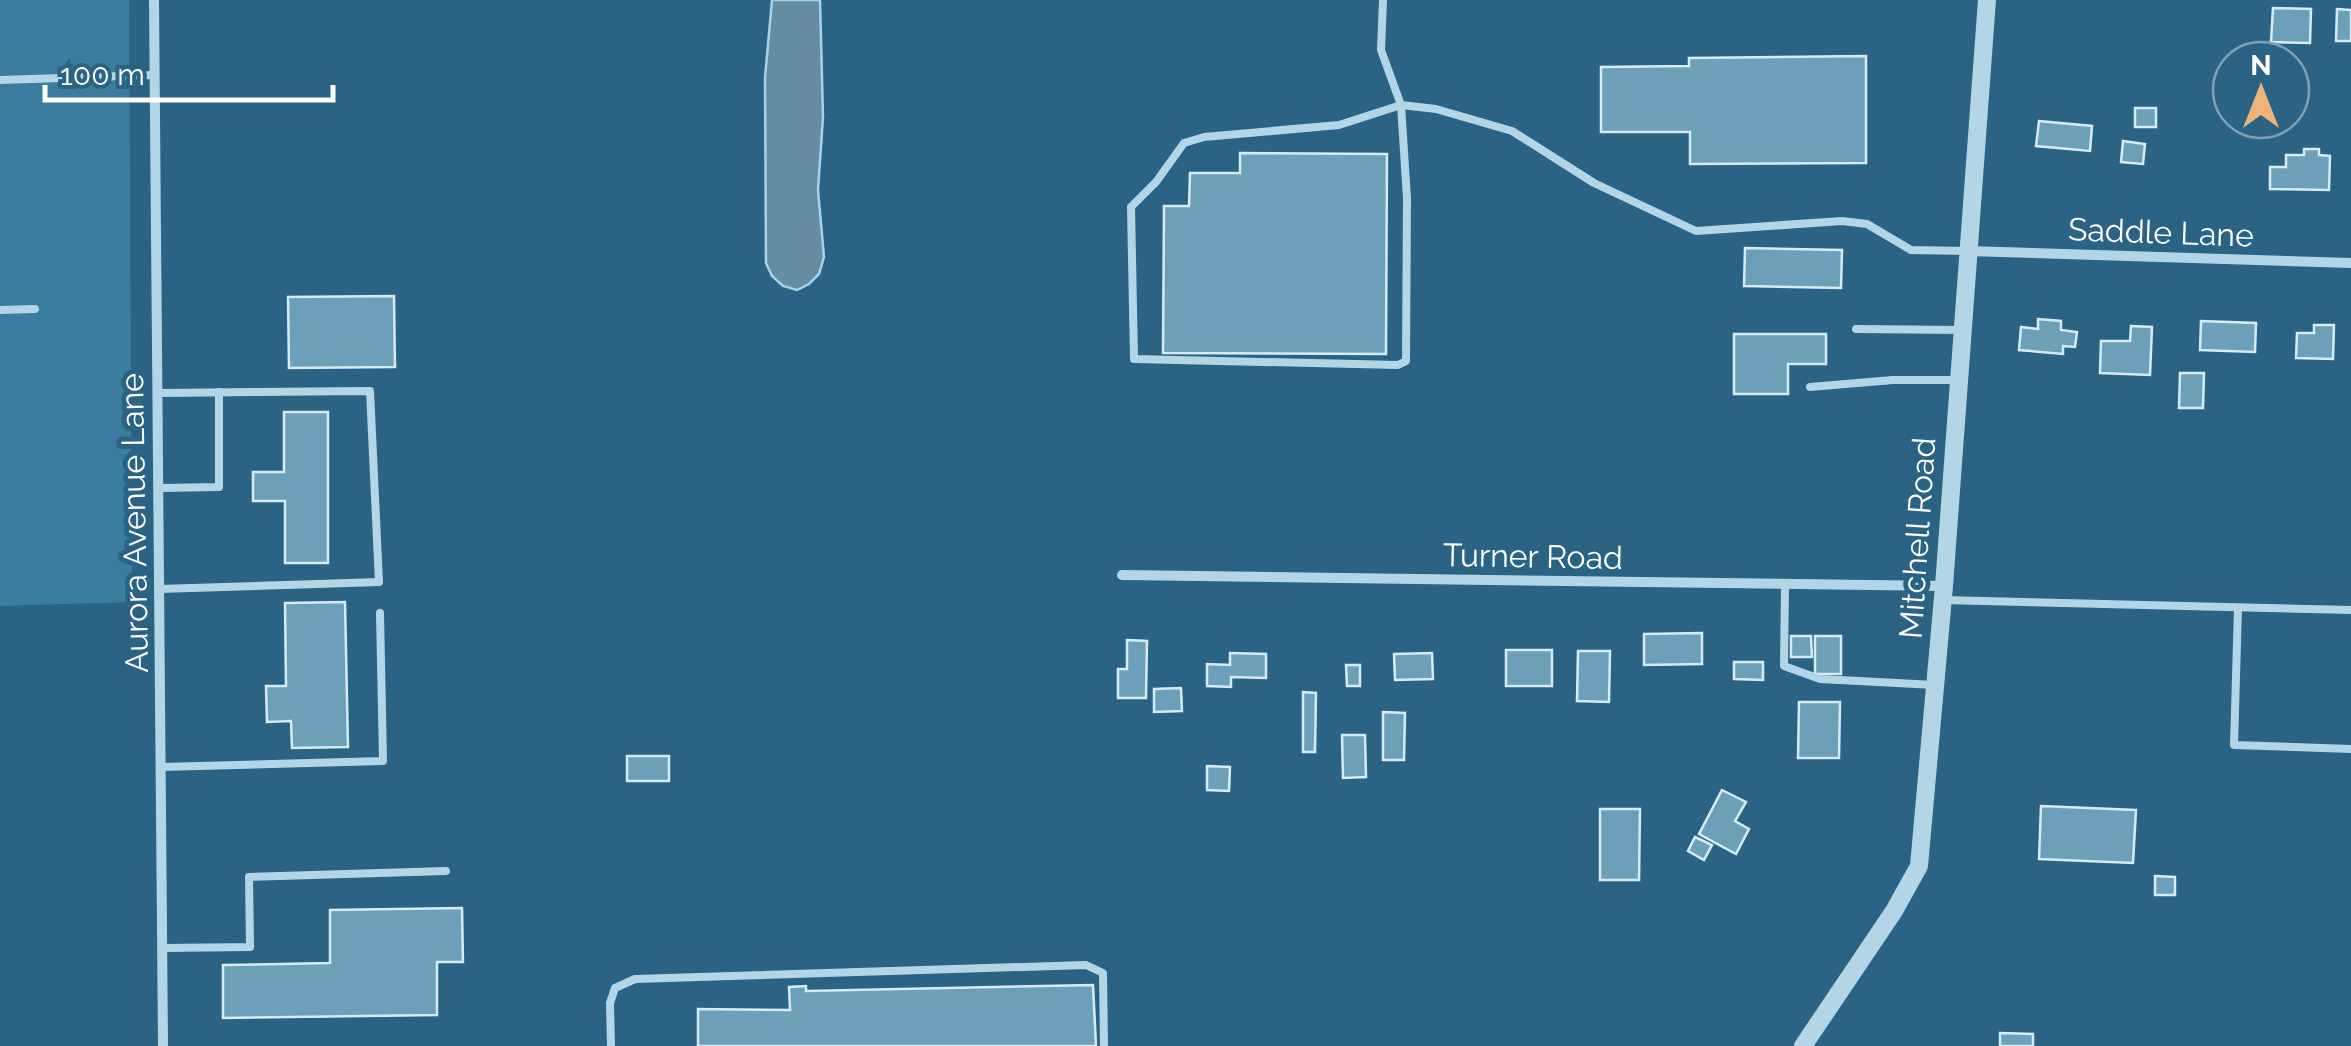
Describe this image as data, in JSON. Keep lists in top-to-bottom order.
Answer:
{
  "streets": {
    "street": [
      "Saddle Lane",
      "Aurora Avenue Lane",
      "Mitchell Road",
      "Turner Road"
    ]
  },
  "crossings": [
    ["Saddle Lane", "Mitchell Road"],
    ["Mitchell Road", "Turner Road"]
  ],
  "scale_bar": "100 m",
  "north": "top"
}
